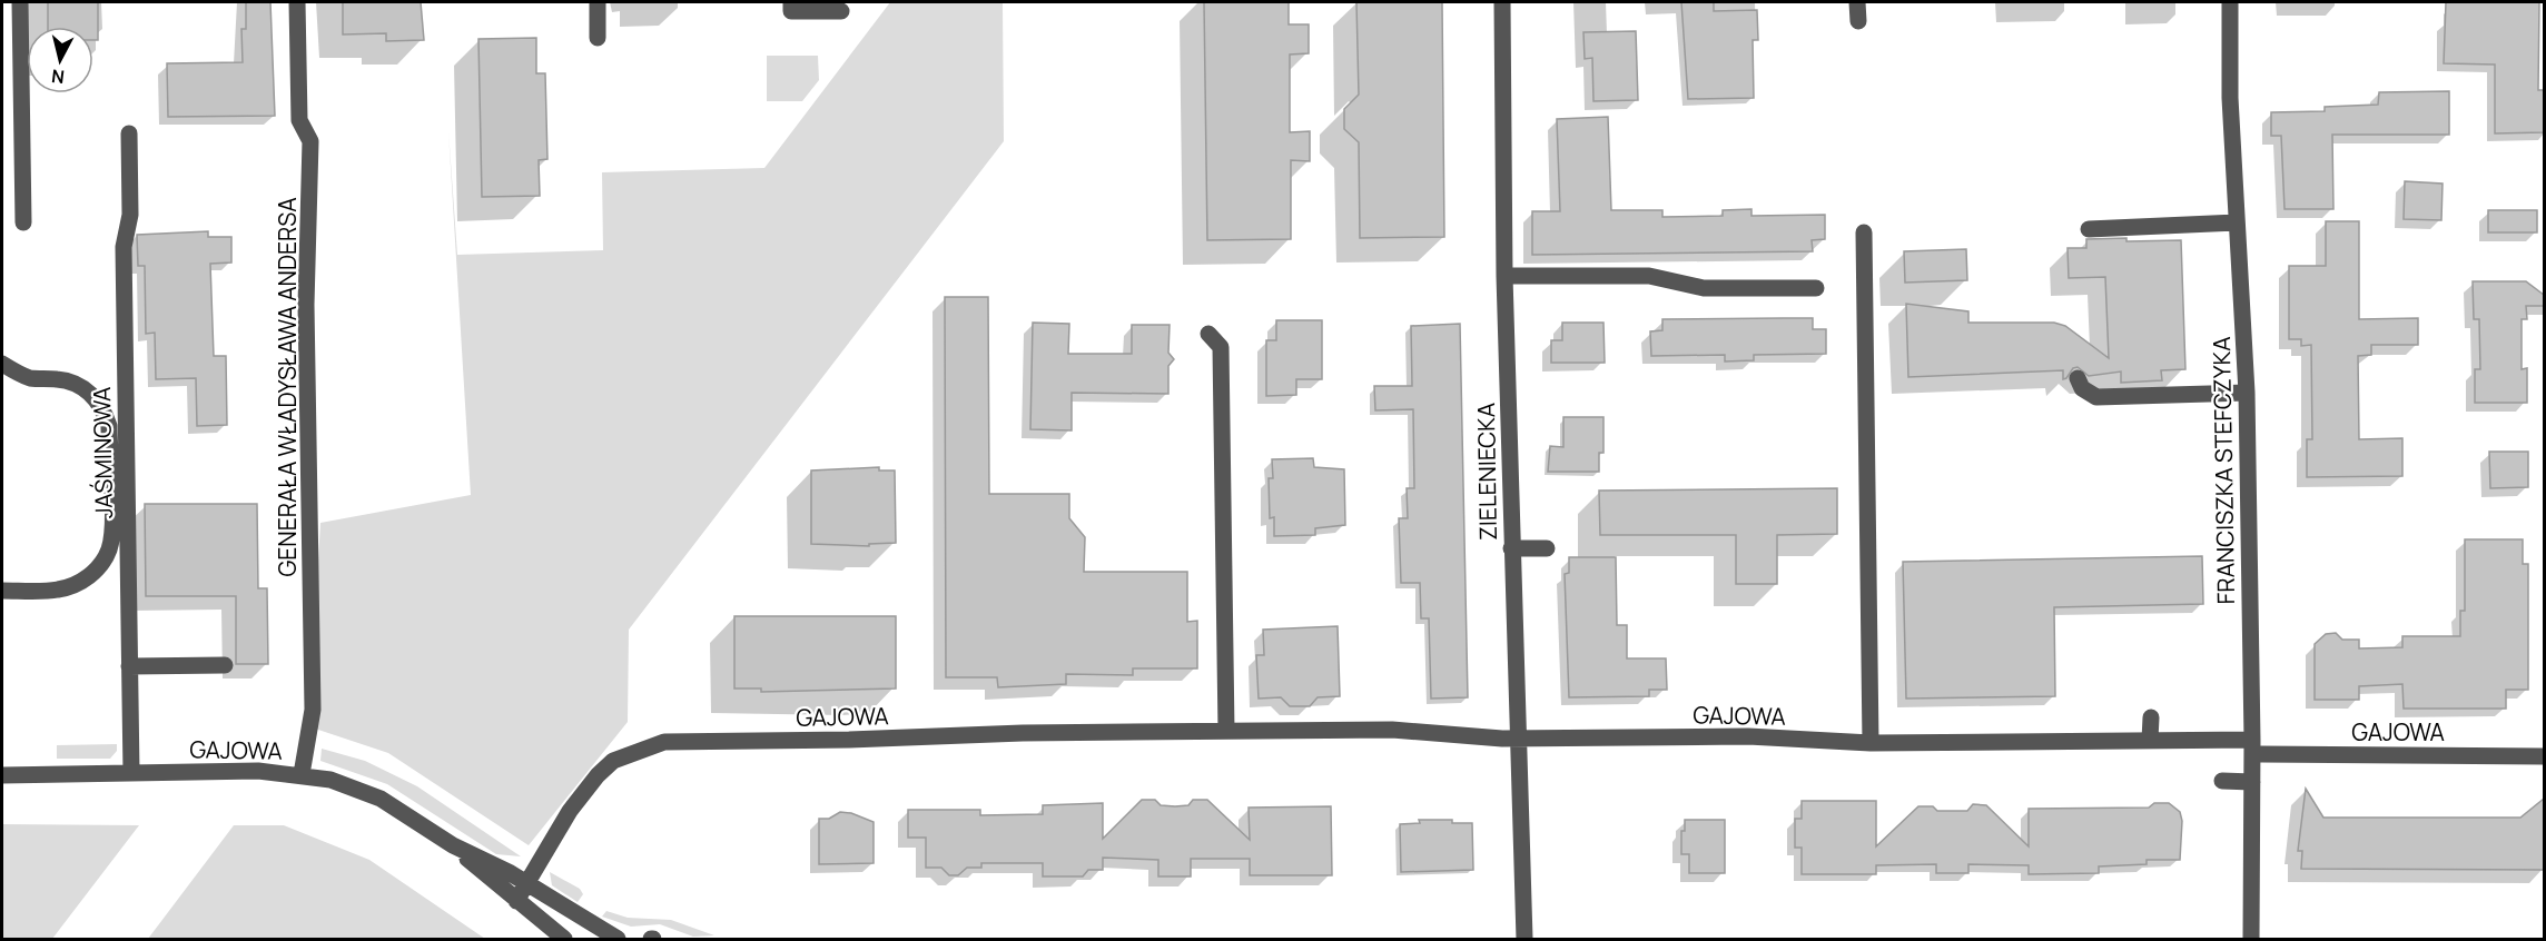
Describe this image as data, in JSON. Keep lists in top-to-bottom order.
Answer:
{
  "streets": {
    "street": [
      "GENERAŁA WŁADYSŁAWA ANDERSA",
      "JAŚMINOWA",
      "FRANCISZKA STEFCZYKA",
      "ZIELENIECKA",
      "GAJOWA"
    ]
  },
  "crossings": [
    ["GENERAŁA WŁADYSŁAWA ANDERSA", "GAJOWA"],
    ["JAŚMINOWA", "GAJOWA"],
    ["FRANCISZKA STEFCZYKA", "GAJOWA"],
    ["ZIELENIECKA", "GAJOWA"]
  ],
  "north": "bottom"
}
